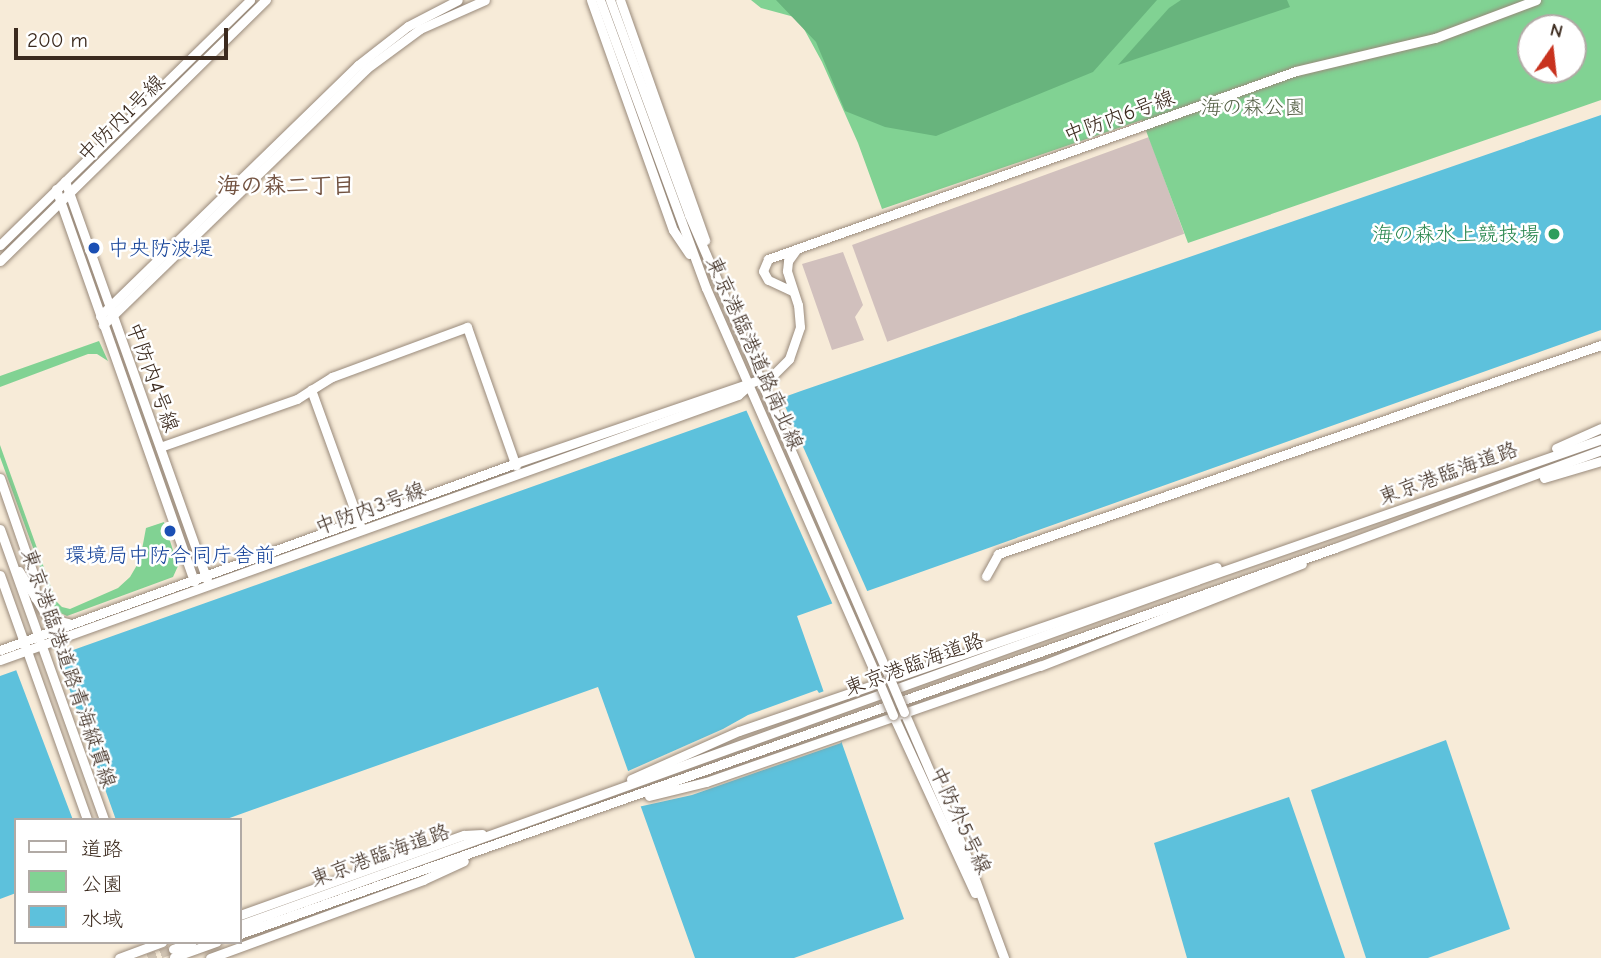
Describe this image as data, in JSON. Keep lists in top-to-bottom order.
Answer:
{
  "streets": {
    "street": [
      "中防内6号線",
      "中防内1号線",
      "東京港臨港道路南北線",
      "中防内4号線",
      "東京港臨海道路",
      "中防内3号線",
      "東京港臨港道路青海縦貫線",
      "中防外5号線"
    ]
  },
  "crossings": [
    ["中防内1号線", "中防内4号線"],
    ["東京港臨港道路南北線", "中防内3号線"],
    ["東京港臨港道路南北線", "中防外5号線"],
    ["中防内4号線", "中防内3号線"],
    ["中防内3号線", "東京港臨港道路青海縦貫線"]
  ],
  "districts": ["海の森二丁目"],
  "parks": ["海の森公園"],
  "places": ["海の森水上競技場", "中央防波堤", "環境局中防合同庁舎前"],
  "legend": ["道路", "公園", "水域"],
  "scale_bar": "200 m",
  "north": "top"
}
